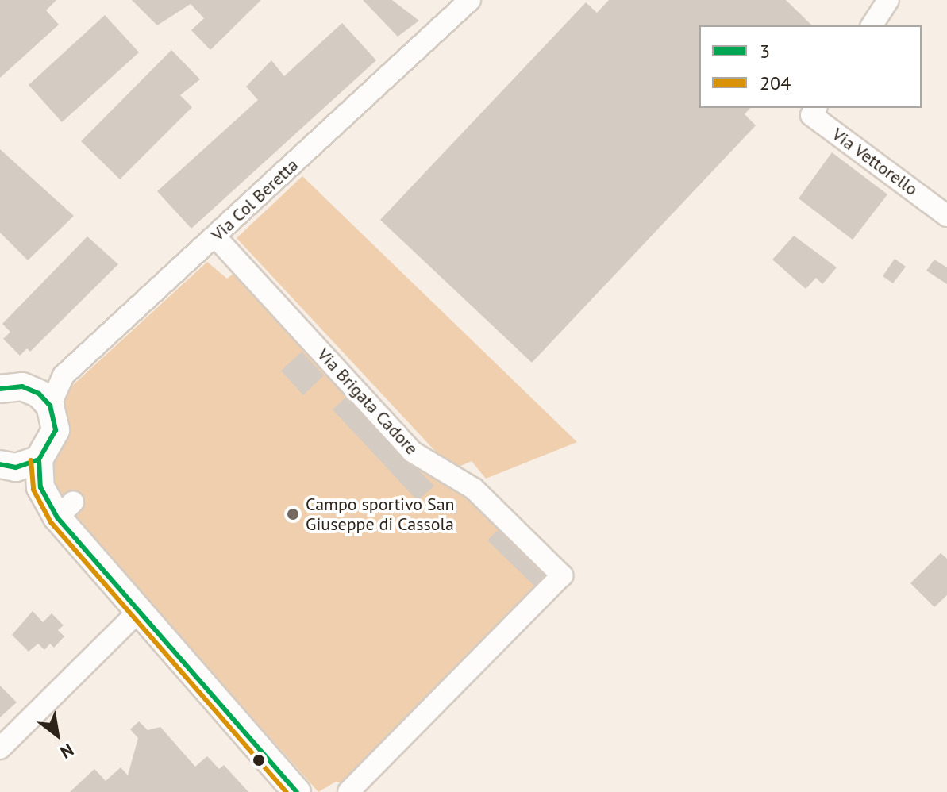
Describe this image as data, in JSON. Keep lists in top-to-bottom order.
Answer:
{
  "streets": {
    "street": ["Via Vettorello", "Via Col Beretta", "Via Brigata Cadore"]
  },
  "crossings": [
    ["Via Col Beretta", "Via Brigata Cadore"]
  ],
  "places": ["Campo sportivo San Giuseppe di Cassola"],
  "lines": ["transit line 3", "transit line 204"],
  "legend": ["3", "204"],
  "north": "bottom right"
}
